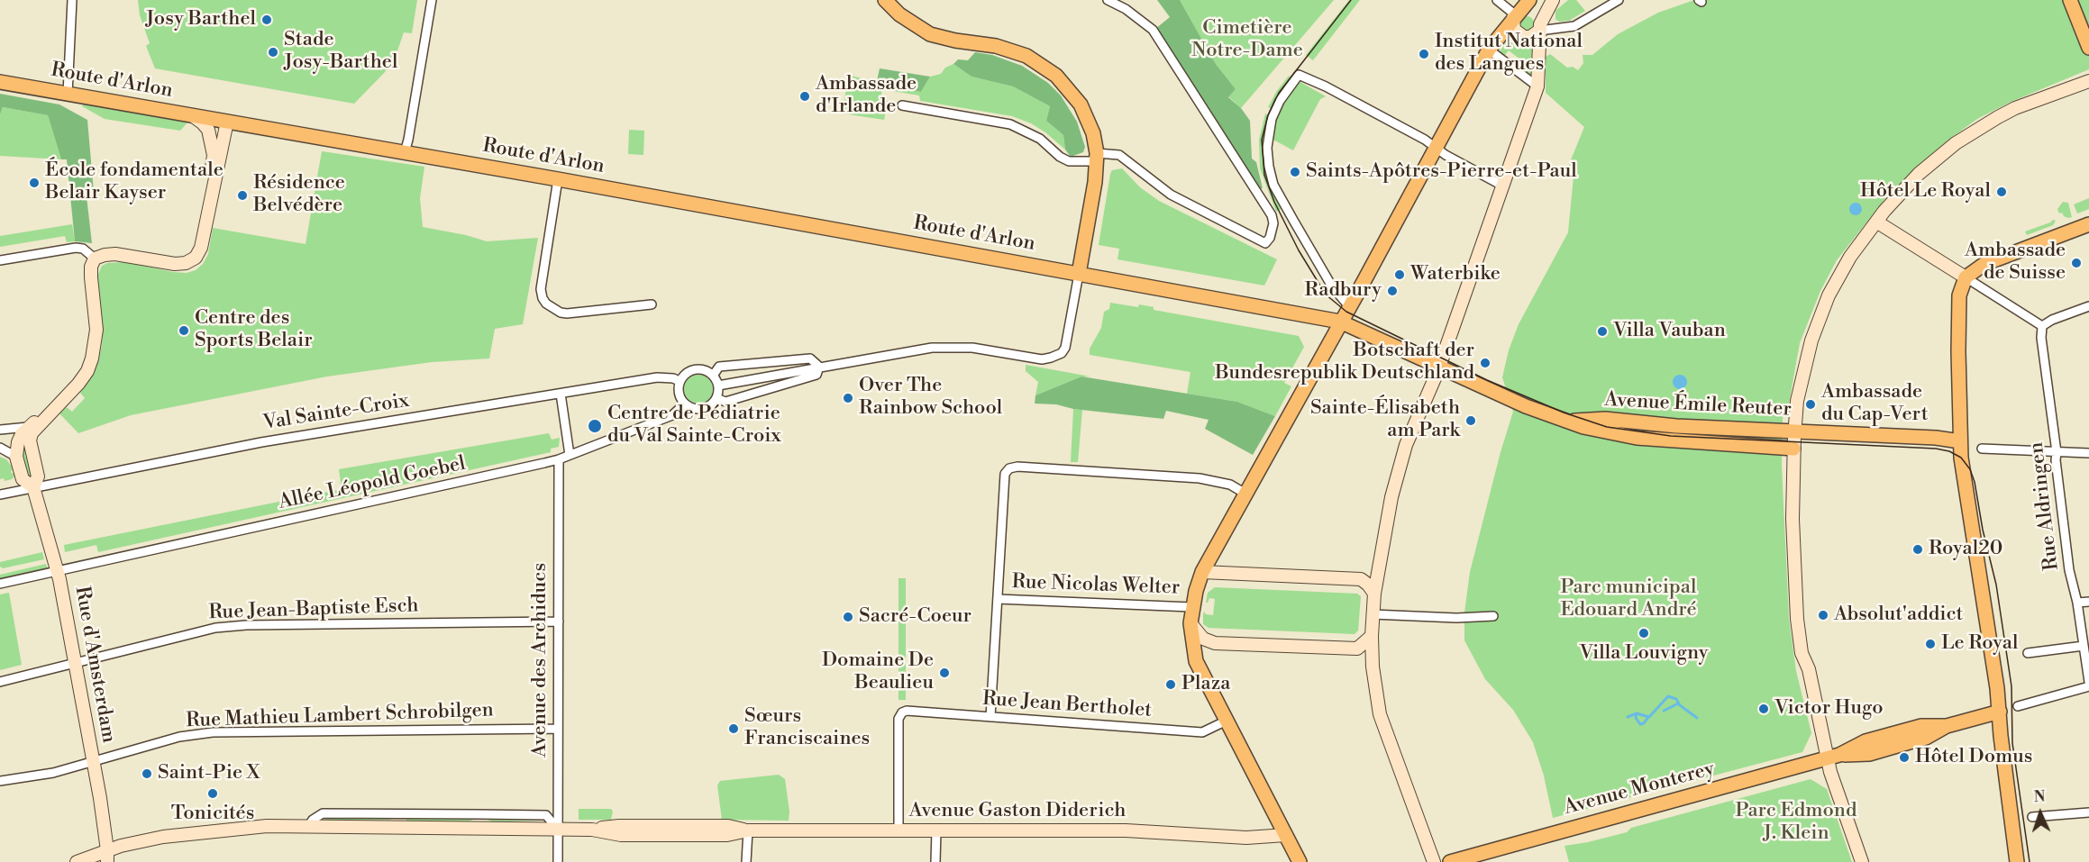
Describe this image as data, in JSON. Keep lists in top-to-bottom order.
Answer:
{
  "streets": {
    "main road": [
      "Route d'Arlon",
      "Avenue Émile Reuter",
      "Rue d'Amsterdam",
      "Avenue Monterey",
      "Avenue Gaston Diderich"
    ],
    "street": [
      "Val Sainte-Croix",
      "Allée Léopold Goebel",
      "Rue Aldringen",
      "Rue Nicolas Welter",
      "Rue Jean-Baptiste Esch",
      "Avenue des Archiducs",
      "Rue Jean Bertholet",
      "Rue Mathieu Lambert Schrobilgen"
    ]
  },
  "crossings": [
    ["Route d'Arlon", "Avenue Émile Reuter"],
    ["Val Sainte-Croix", "Allée Léopold Goebel"],
    ["Val Sainte-Croix", "Rue d'Amsterdam"],
    ["Allée Léopold Goebel", "Avenue des Archiducs"],
    ["Allée Léopold Goebel", "Rue d'Amsterdam"],
    ["Rue Jean-Baptiste Esch", "Avenue des Archiducs"],
    ["Rue Jean-Baptiste Esch", "Rue d'Amsterdam"],
    ["Avenue des Archiducs", "Rue Mathieu Lambert Schrobilgen"],
    ["Avenue des Archiducs", "Avenue Gaston Diderich"],
    ["Rue d'Amsterdam", "Rue Mathieu Lambert Schrobilgen"],
    ["Rue d'Amsterdam", "Avenue Gaston Diderich"],
    ["Rue Jean Bertholet", "Avenue Gaston Diderich"]
  ],
  "parks": ["Cimetière Notre-Dame", "Parc municipal Edouard André", "Parc Edmond J. Klein"],
  "places": [
    "Josy Barthel",
    "Stade Josy-Barthel",
    "Institut National des Langues",
    "Ambassade d'Irlande",
    "Saints-Apôtres-Pierre-et-Paul",
    "École fondamentale Belair Kayser",
    "Hôtel Le Royal",
    "Résidence Belvédère",
    "Ambassade de Suisse",
    "Waterbike",
    "Radbury",
    "Centre des Sports Belair",
    "Villa Vauban",
    "Botschaft der Bundesrepublik Deutschland",
    "Over The Rainbow School",
    "Ambassade du Cap-Vert",
    "Sainte-Élisabeth am Park",
    "Centre de Pédiatrie du Val Sainte-Croix",
    "Royal20",
    "Absolut'addict",
    "Sacré-Coeur",
    "Villa Louvigny",
    "Le Royal",
    "Domaine De Beaulieu",
    "Plaza",
    "Victor Hugo",
    "Sœurs Franciscaines",
    "Hôtel Domus",
    "Saint-Pie X",
    "Tonicités"
  ],
  "north": "top"
}
